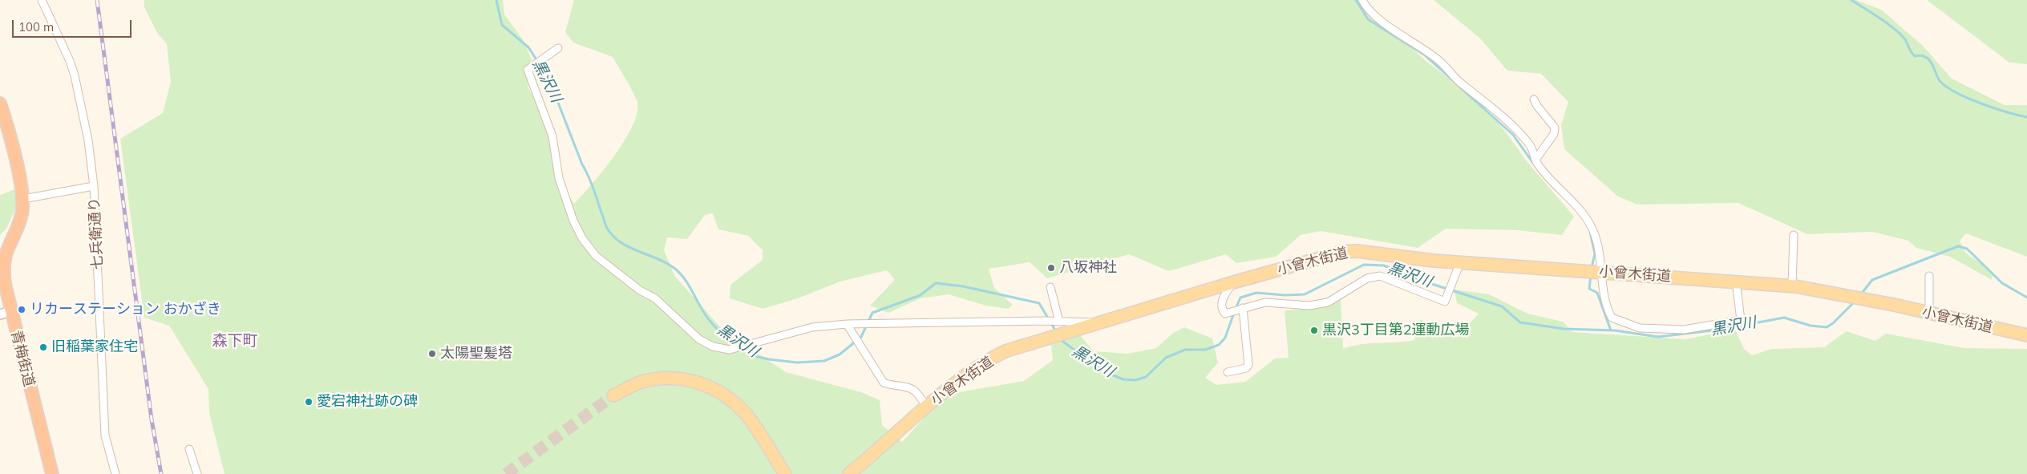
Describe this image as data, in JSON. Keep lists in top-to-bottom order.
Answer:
{
  "streets": {
    "highway": ["青梅街道"],
    "main road": ["小曾木街道"],
    "street": ["七兵衛通り"]
  },
  "districts": ["森下町"],
  "water": ["黒沢川"],
  "places": [
    "八坂神社",
    "リカーステーション おかざき",
    "黒沢3丁目第2運動広場",
    "旧稲葉家住宅",
    "太陽聖髪塔",
    "愛宕神社跡の碑"
  ],
  "scale_bar": "100 m"
}
